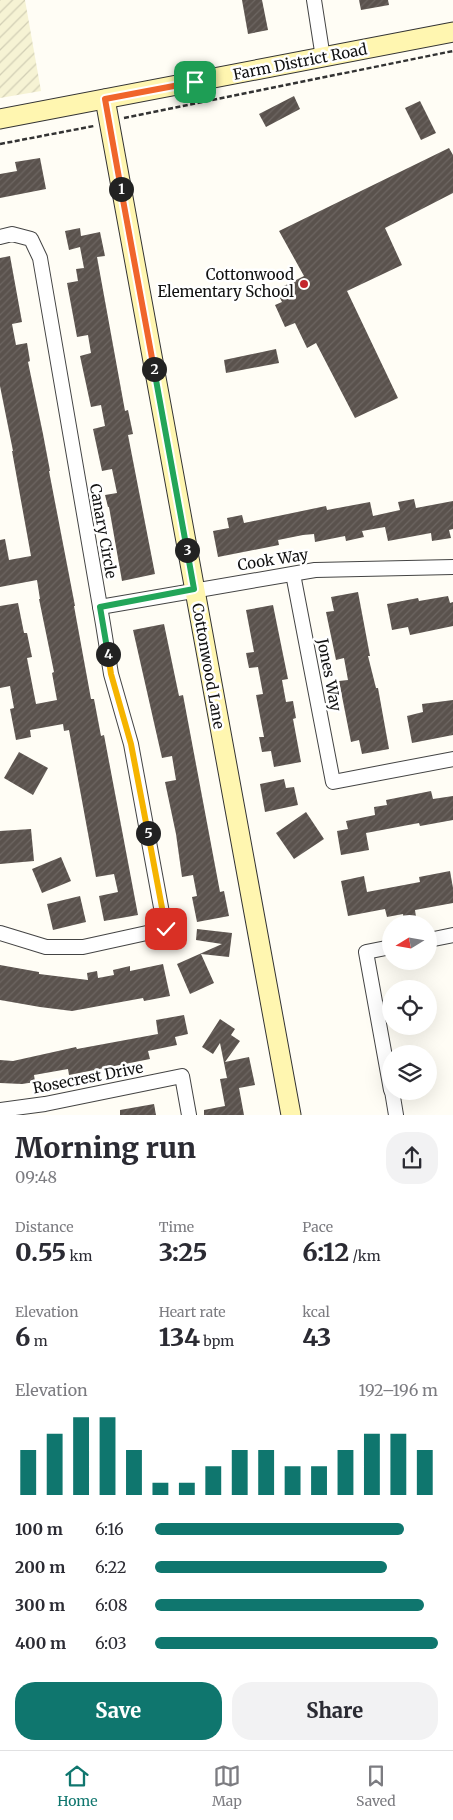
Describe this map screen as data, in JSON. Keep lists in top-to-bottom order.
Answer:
{
  "streets": {
    "main road": ["Farm District Road", "Cottonwood Lane"],
    "street": [
      "Canary Circle",
      "Cook Way",
      "Jones Way",
      "Rosecrest Drive"
    ]
  },
  "crossings": [
    ["Farm District Road", "Cottonwood Lane"],
    ["Canary Circle", "Cook Way"],
    ["Cook Way", "Cottonwood Lane"],
    ["Cook Way", "Jones Way"]
  ],
  "places": ["Cottonwood Elementary School"],
  "north": "left",
  "page": {
    "pins": [
      "1",
      "2",
      "3",
      "4",
      "5"
    ],
    "heading": ["Morning run", "09:48"],
    "stats": [
      ["Distance", "0.55 km"],
      ["Time", "3:25"],
      ["Pace", "6:12 /km"],
      ["Elevation", "6 m"],
      ["Heart rate", "134 bpm"],
      ["kcal", "43"]
    ],
    "chart": ["Elevation", "192–196 m"],
    "list": [
      {
        "name": "100 m",
        "note": "6:16"
      },
      {
        "name": "200 m",
        "note": "6:22"
      },
      {
        "name": "300 m",
        "note": "6:08"
      },
      {
        "name": "400 m",
        "note": "6:03"
      }
    ],
    "buttons": ["Save", "Share"],
    "tabs": ["Home", "Map", "Saved"]
  }
}
